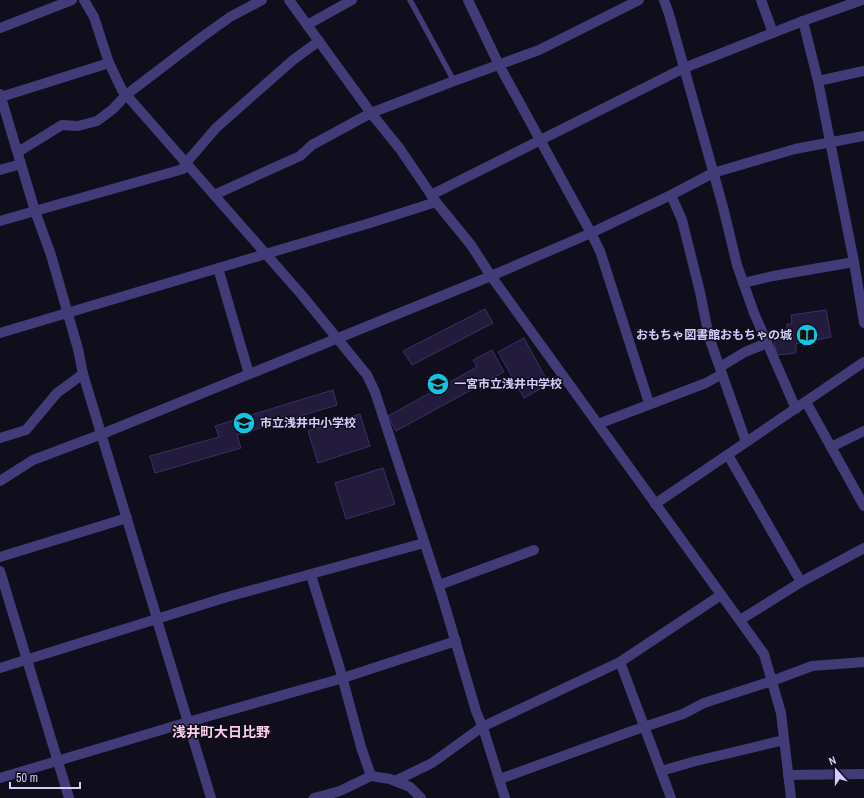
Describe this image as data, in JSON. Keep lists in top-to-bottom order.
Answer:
{
  "districts": ["浅井町大日比野"],
  "places": {
    "library": ["おもちゃ図書館おもちゃの城"],
    "school or university": ["一宮市立浅井中学校", "市立浅井中小学校"]
  },
  "scale_bar": "50 m",
  "north": "top"
}
